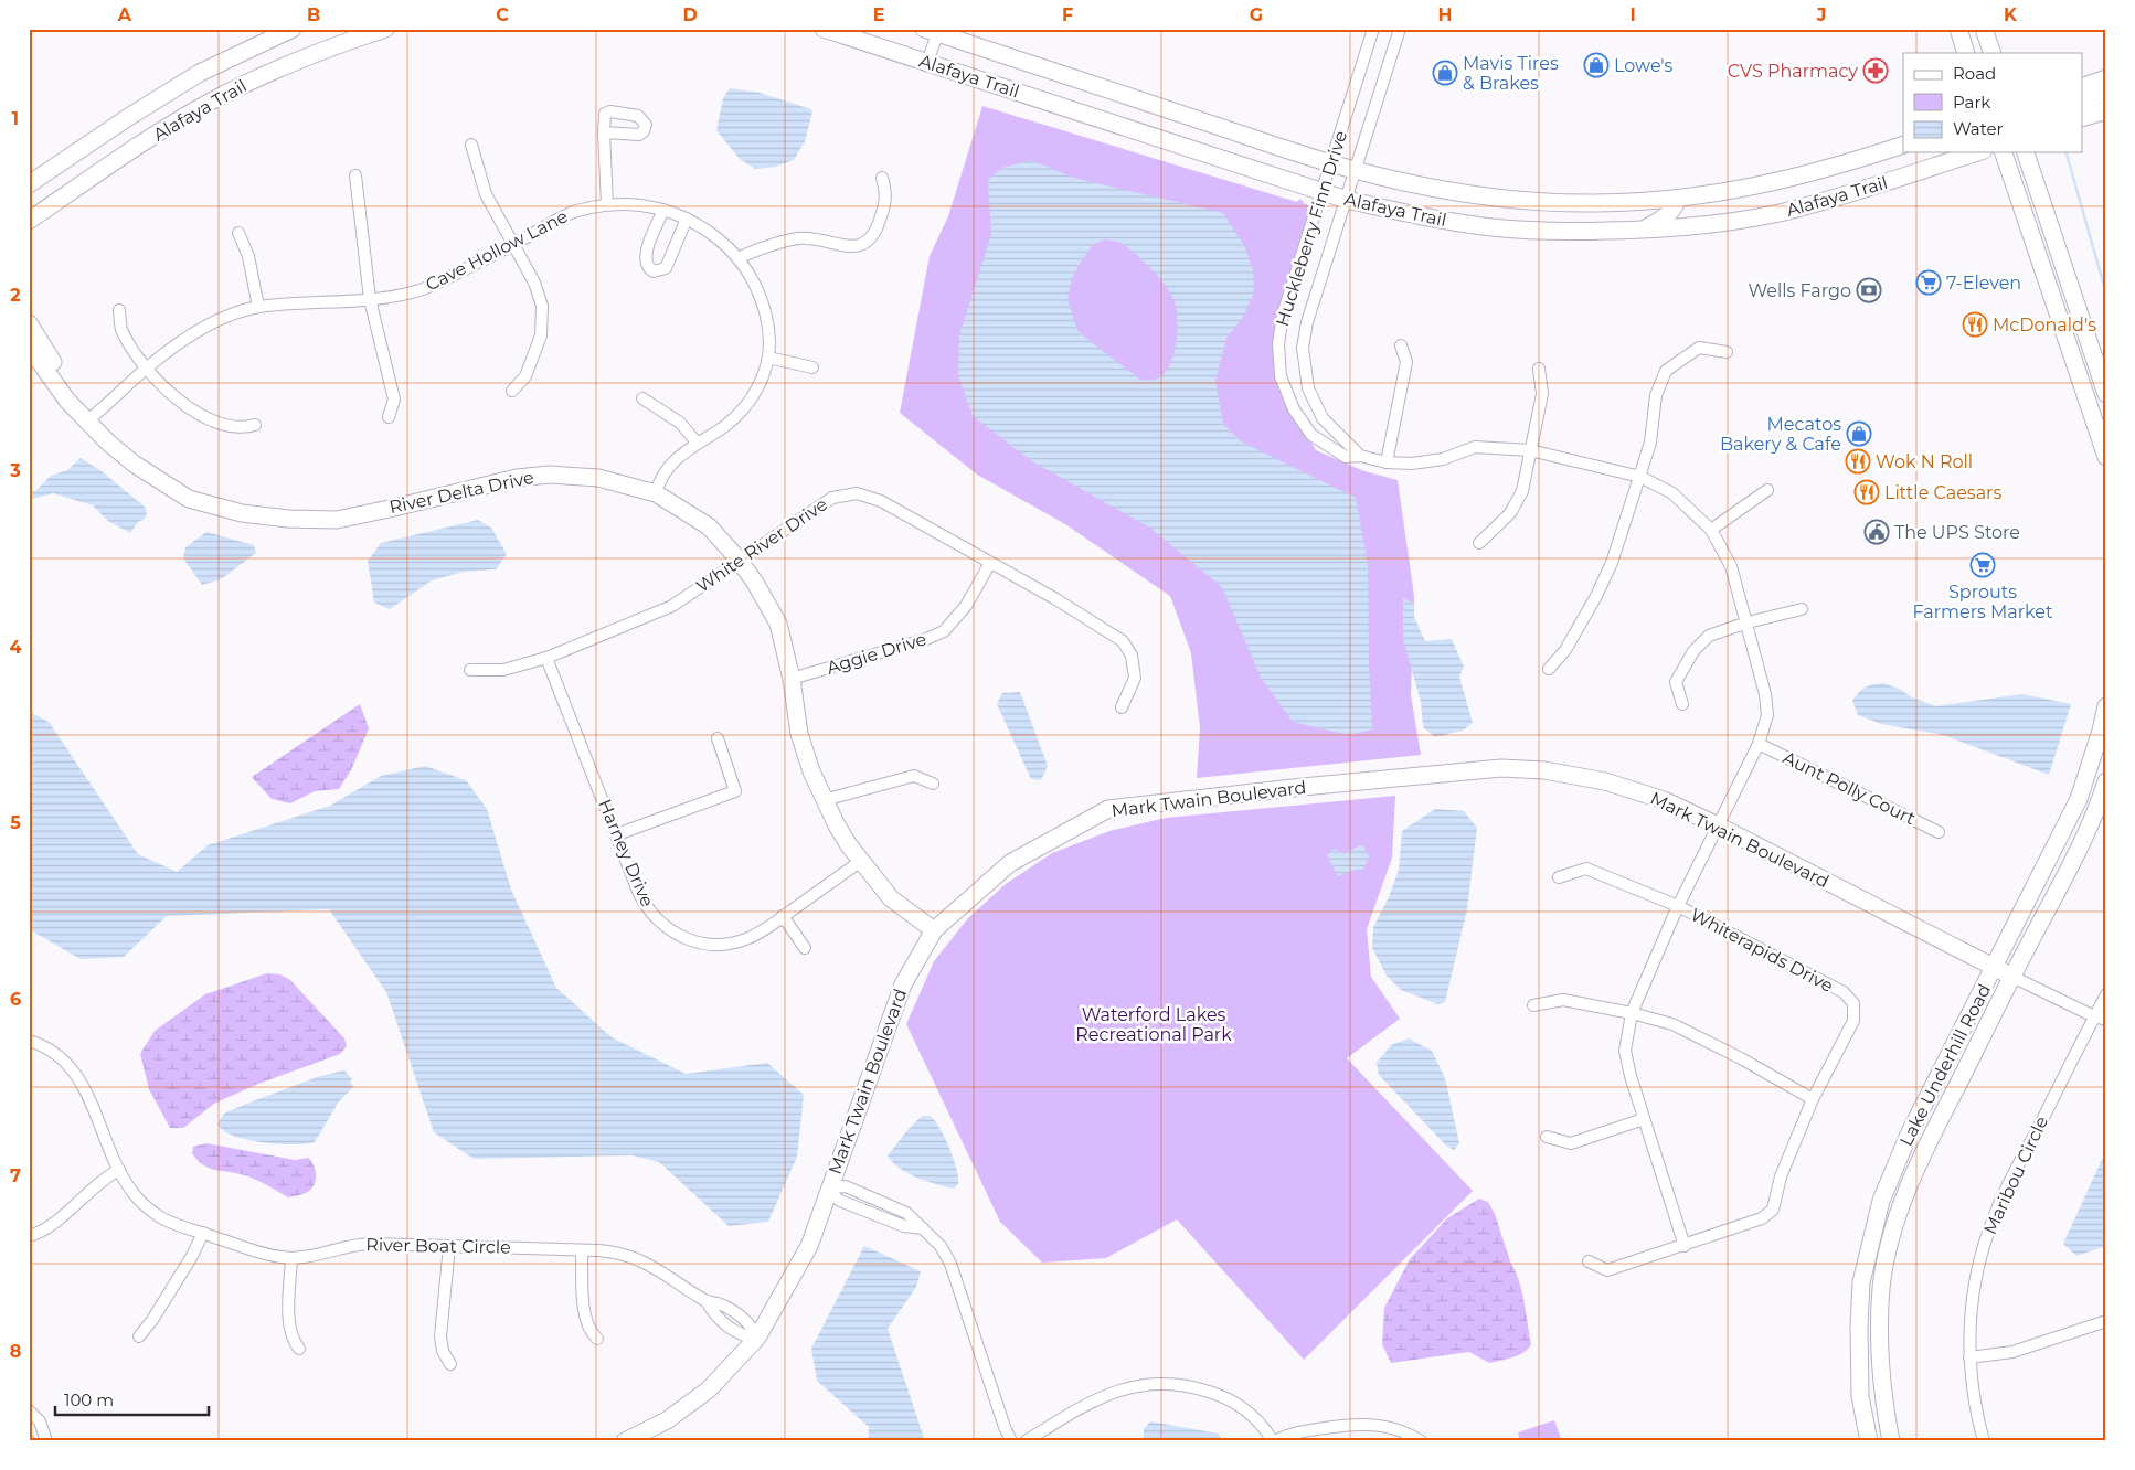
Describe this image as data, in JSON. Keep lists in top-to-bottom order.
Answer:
{
  "streets": {
    "street": [
      "Alafaya Trail",
      "Huckleberry Finn Drive",
      "Cave Hollow Lane",
      "River Delta Drive",
      "White River Drive",
      "Aggie Drive",
      "Aunt Polly Court",
      "Mark Twain Boulevard",
      "Harney Drive",
      "Whiterapids Drive",
      "Lake Underhill Road",
      "Maribou Circle",
      "River Boat Circle"
    ]
  },
  "crossings": [
    ["Alafaya Trail", "Huckleberry Finn Drive"],
    ["Huckleberry Finn Drive", "Aunt Polly Court"],
    ["Huckleberry Finn Drive", "Mark Twain Boulevard"],
    ["Huckleberry Finn Drive", "Whiterapids Drive"],
    ["Cave Hollow Lane", "River Delta Drive"],
    ["River Delta Drive", "White River Drive"],
    ["River Delta Drive", "Aggie Drive"],
    ["River Delta Drive", "Mark Twain Boulevard"],
    ["River Delta Drive", "Harney Drive"],
    ["White River Drive", "Aggie Drive"],
    ["White River Drive", "Harney Drive"],
    ["Mark Twain Boulevard", "Lake Underhill Road"],
    ["Mark Twain Boulevard", "River Boat Circle"]
  ],
  "parks": ["Waterford Lakes Recreational Park"],
  "places": {
    "shop": ["Lowe's", "Mavis Tires & Brakes", "Mecatos Bakery & Cafe"],
    "pharmacy": ["CVS Pharmacy"],
    "supermarket": ["7-Eleven", "Sprouts Farmers Market"],
    "bank": ["Wells Fargo"],
    "restaurant": ["McDonald's", "Wok N Roll", "Little Caesars"],
    "public building": ["The UPS Store"]
  },
  "legend": ["Road", "Park", "Water"],
  "scale_bar": "100 m",
  "grid": {
    "columns": [
      "A",
      "B",
      "C",
      "D",
      "E",
      "F",
      "G",
      "H",
      "I",
      "J",
      "K"
    ],
    "rows": [
      "1",
      "2",
      "3",
      "4",
      "5",
      "6",
      "7",
      "8"
    ]
  }
}
